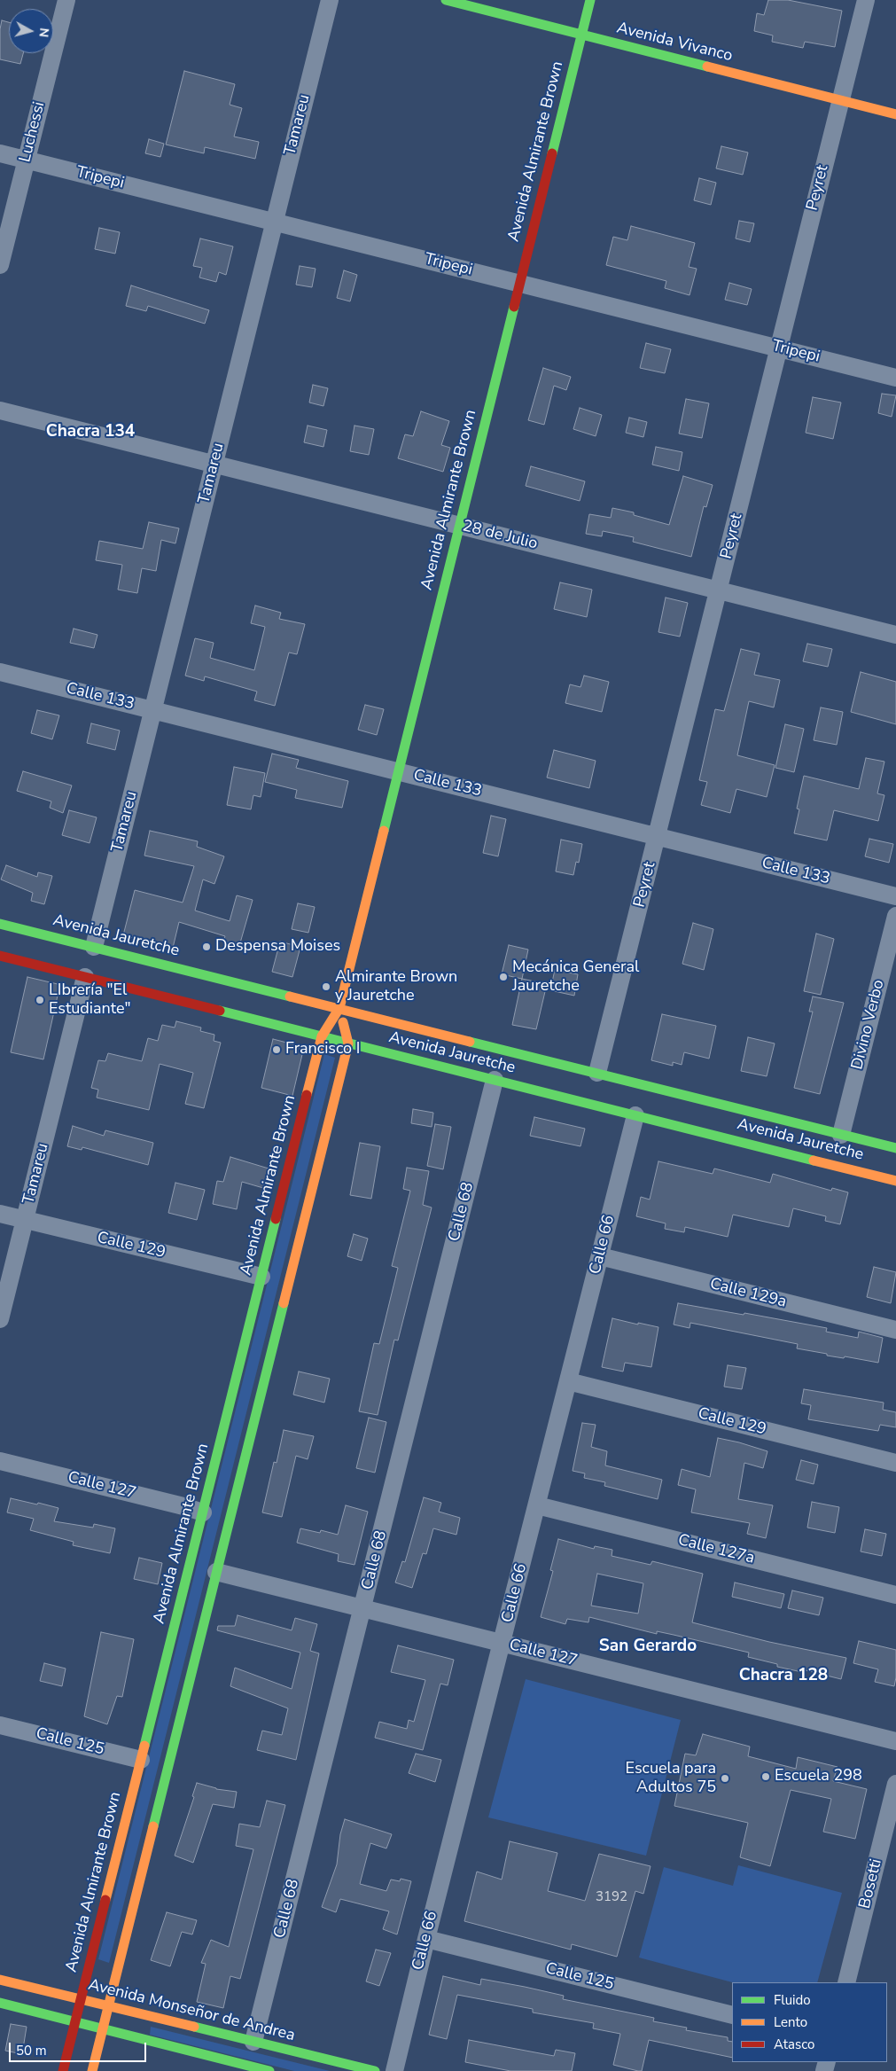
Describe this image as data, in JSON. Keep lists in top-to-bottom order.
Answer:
{
  "streets": {
    "main road": [
      "Avenida Vivanco",
      "Avenida Almirante Brown",
      "Avenida Jauretche",
      "Avenida Monseñor de Andrea"
    ],
    "street": [
      "Tamareu",
      "Luchessi",
      "Tripepi",
      "Peyret",
      "28 de Julio",
      "Calle 133",
      "Divino Verbo",
      "Calle 68",
      "Calle 66",
      "Calle 129",
      "Calle 129a",
      "Calle 127",
      "Calle 127a",
      "Calle 125",
      "Bosetti"
    ]
  },
  "crossings": [
    ["Avenida Vivanco", "Avenida Almirante Brown"],
    ["Avenida Vivanco", "Peyret"],
    ["Tamareu", "Tripepi"],
    ["Tamareu", "28 de Julio"],
    ["Tamareu", "Calle 133"],
    ["Tamareu", "Avenida Jauretche"],
    ["Tamareu", "Calle 129"],
    ["Luchessi", "Tripepi"],
    ["Avenida Almirante Brown", "Tripepi"],
    ["Avenida Almirante Brown", "28 de Julio"],
    ["Avenida Almirante Brown", "Calle 133"],
    ["Avenida Almirante Brown", "Avenida Jauretche"],
    ["Avenida Almirante Brown", "Calle 129"],
    ["Avenida Almirante Brown", "Calle 127"],
    ["Avenida Almirante Brown", "Calle 125"],
    ["Avenida Almirante Brown", "Avenida Monseñor de Andrea"],
    ["Tripepi", "Peyret"],
    ["Peyret", "28 de Julio"],
    ["Peyret", "Calle 133"],
    ["Peyret", "Avenida Jauretche"],
    ["Avenida Jauretche", "Divino Verbo"],
    ["Avenida Jauretche", "Calle 68"],
    ["Avenida Jauretche", "Calle 66"],
    ["Calle 68", "Calle 127"],
    ["Calle 68", "Avenida Monseñor de Andrea"],
    ["Calle 66", "Calle 129"],
    ["Calle 66", "Calle 129a"],
    ["Calle 66", "Calle 127"],
    ["Calle 66", "Calle 127a"],
    ["Calle 66", "Calle 125"]
  ],
  "districts": ["Chacra 134", "San Gerardo", "Chacra 128"],
  "places": [
    "Despensa Moises",
    "Mecánica General Jauretche",
    "Almirante Brown y Jauretche",
    "LIbrería \"El Estudiante\"",
    "Francisco I",
    "Escuela 298",
    "Escuela para Adultos 75"
  ],
  "house_numbers": ["3192"],
  "legend": ["Fluido", "Lento", "Atasco"],
  "scale_bar": "50 m",
  "north": "right"
}
